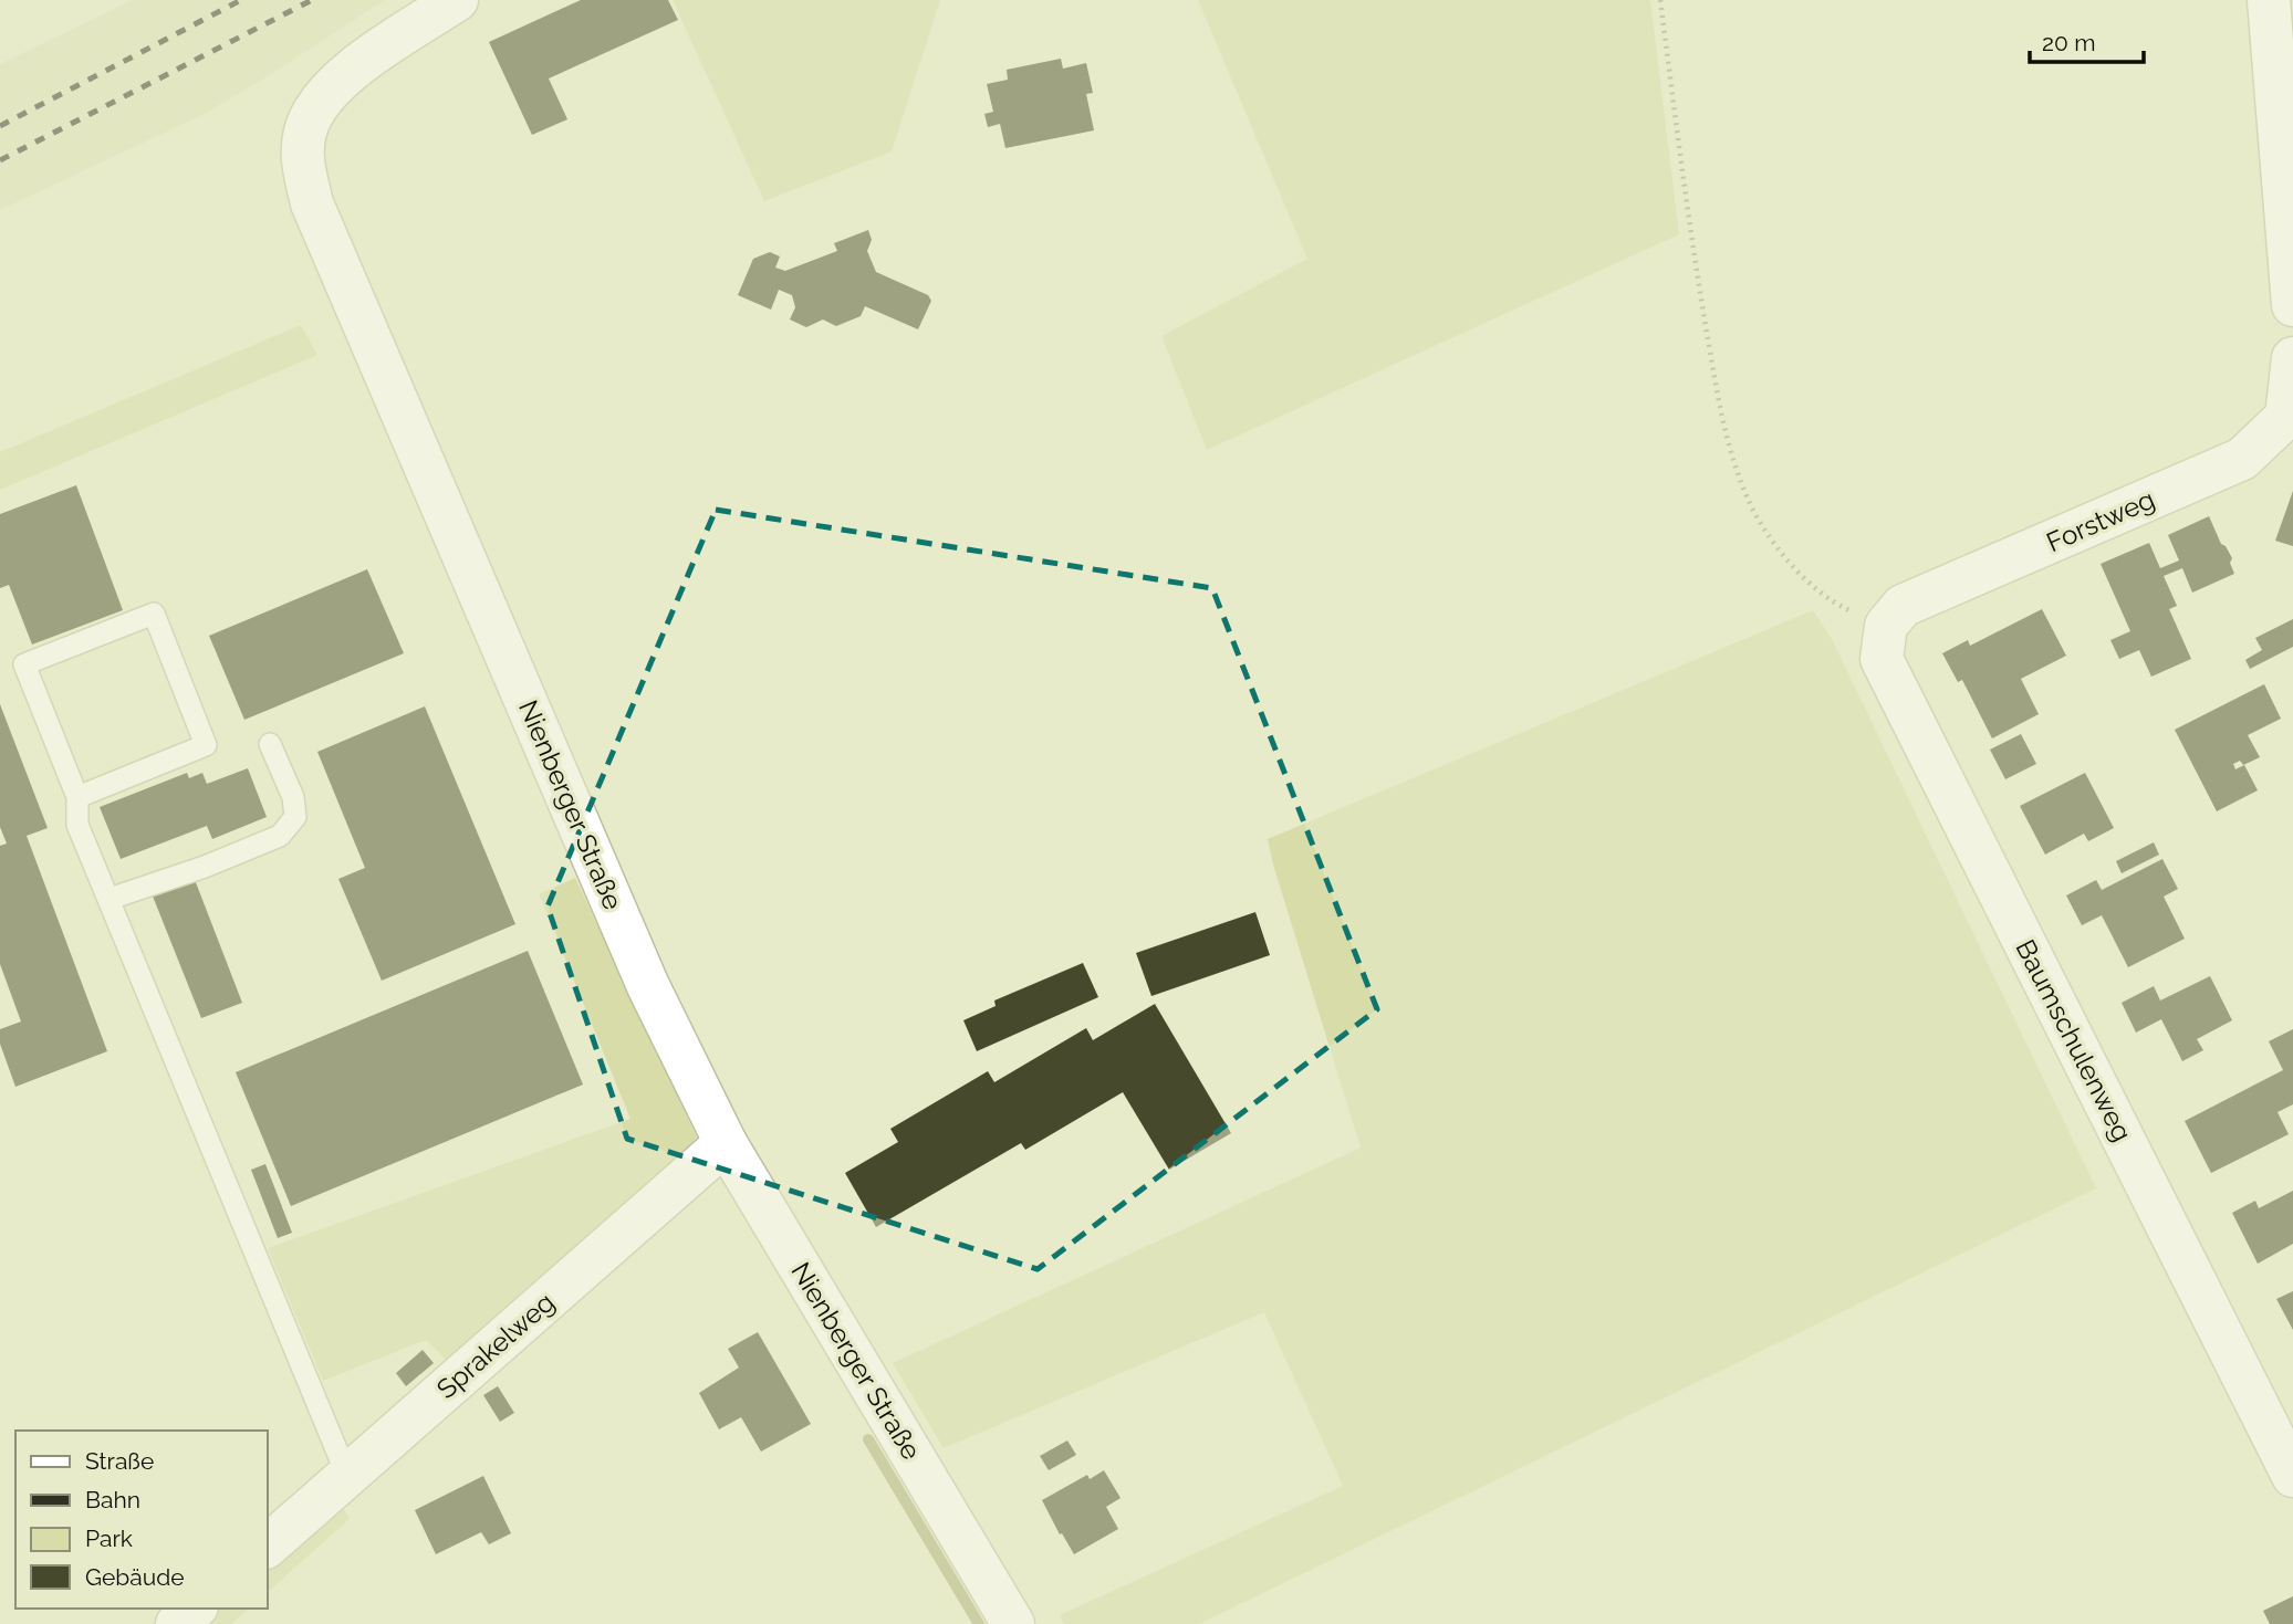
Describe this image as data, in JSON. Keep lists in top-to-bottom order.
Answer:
{
  "streets": {
    "street": [
      "Forstweg",
      "Nienberger Straße",
      "Baumschulenweg",
      "Sprakelweg"
    ]
  },
  "crossings": [
    ["Forstweg", "Baumschulenweg"],
    ["Nienberger Straße", "Sprakelweg"]
  ],
  "legend": [
    "Straße",
    "Bahn",
    "Park",
    "Gebäude"
  ],
  "scale_bar": "20 m"
}
